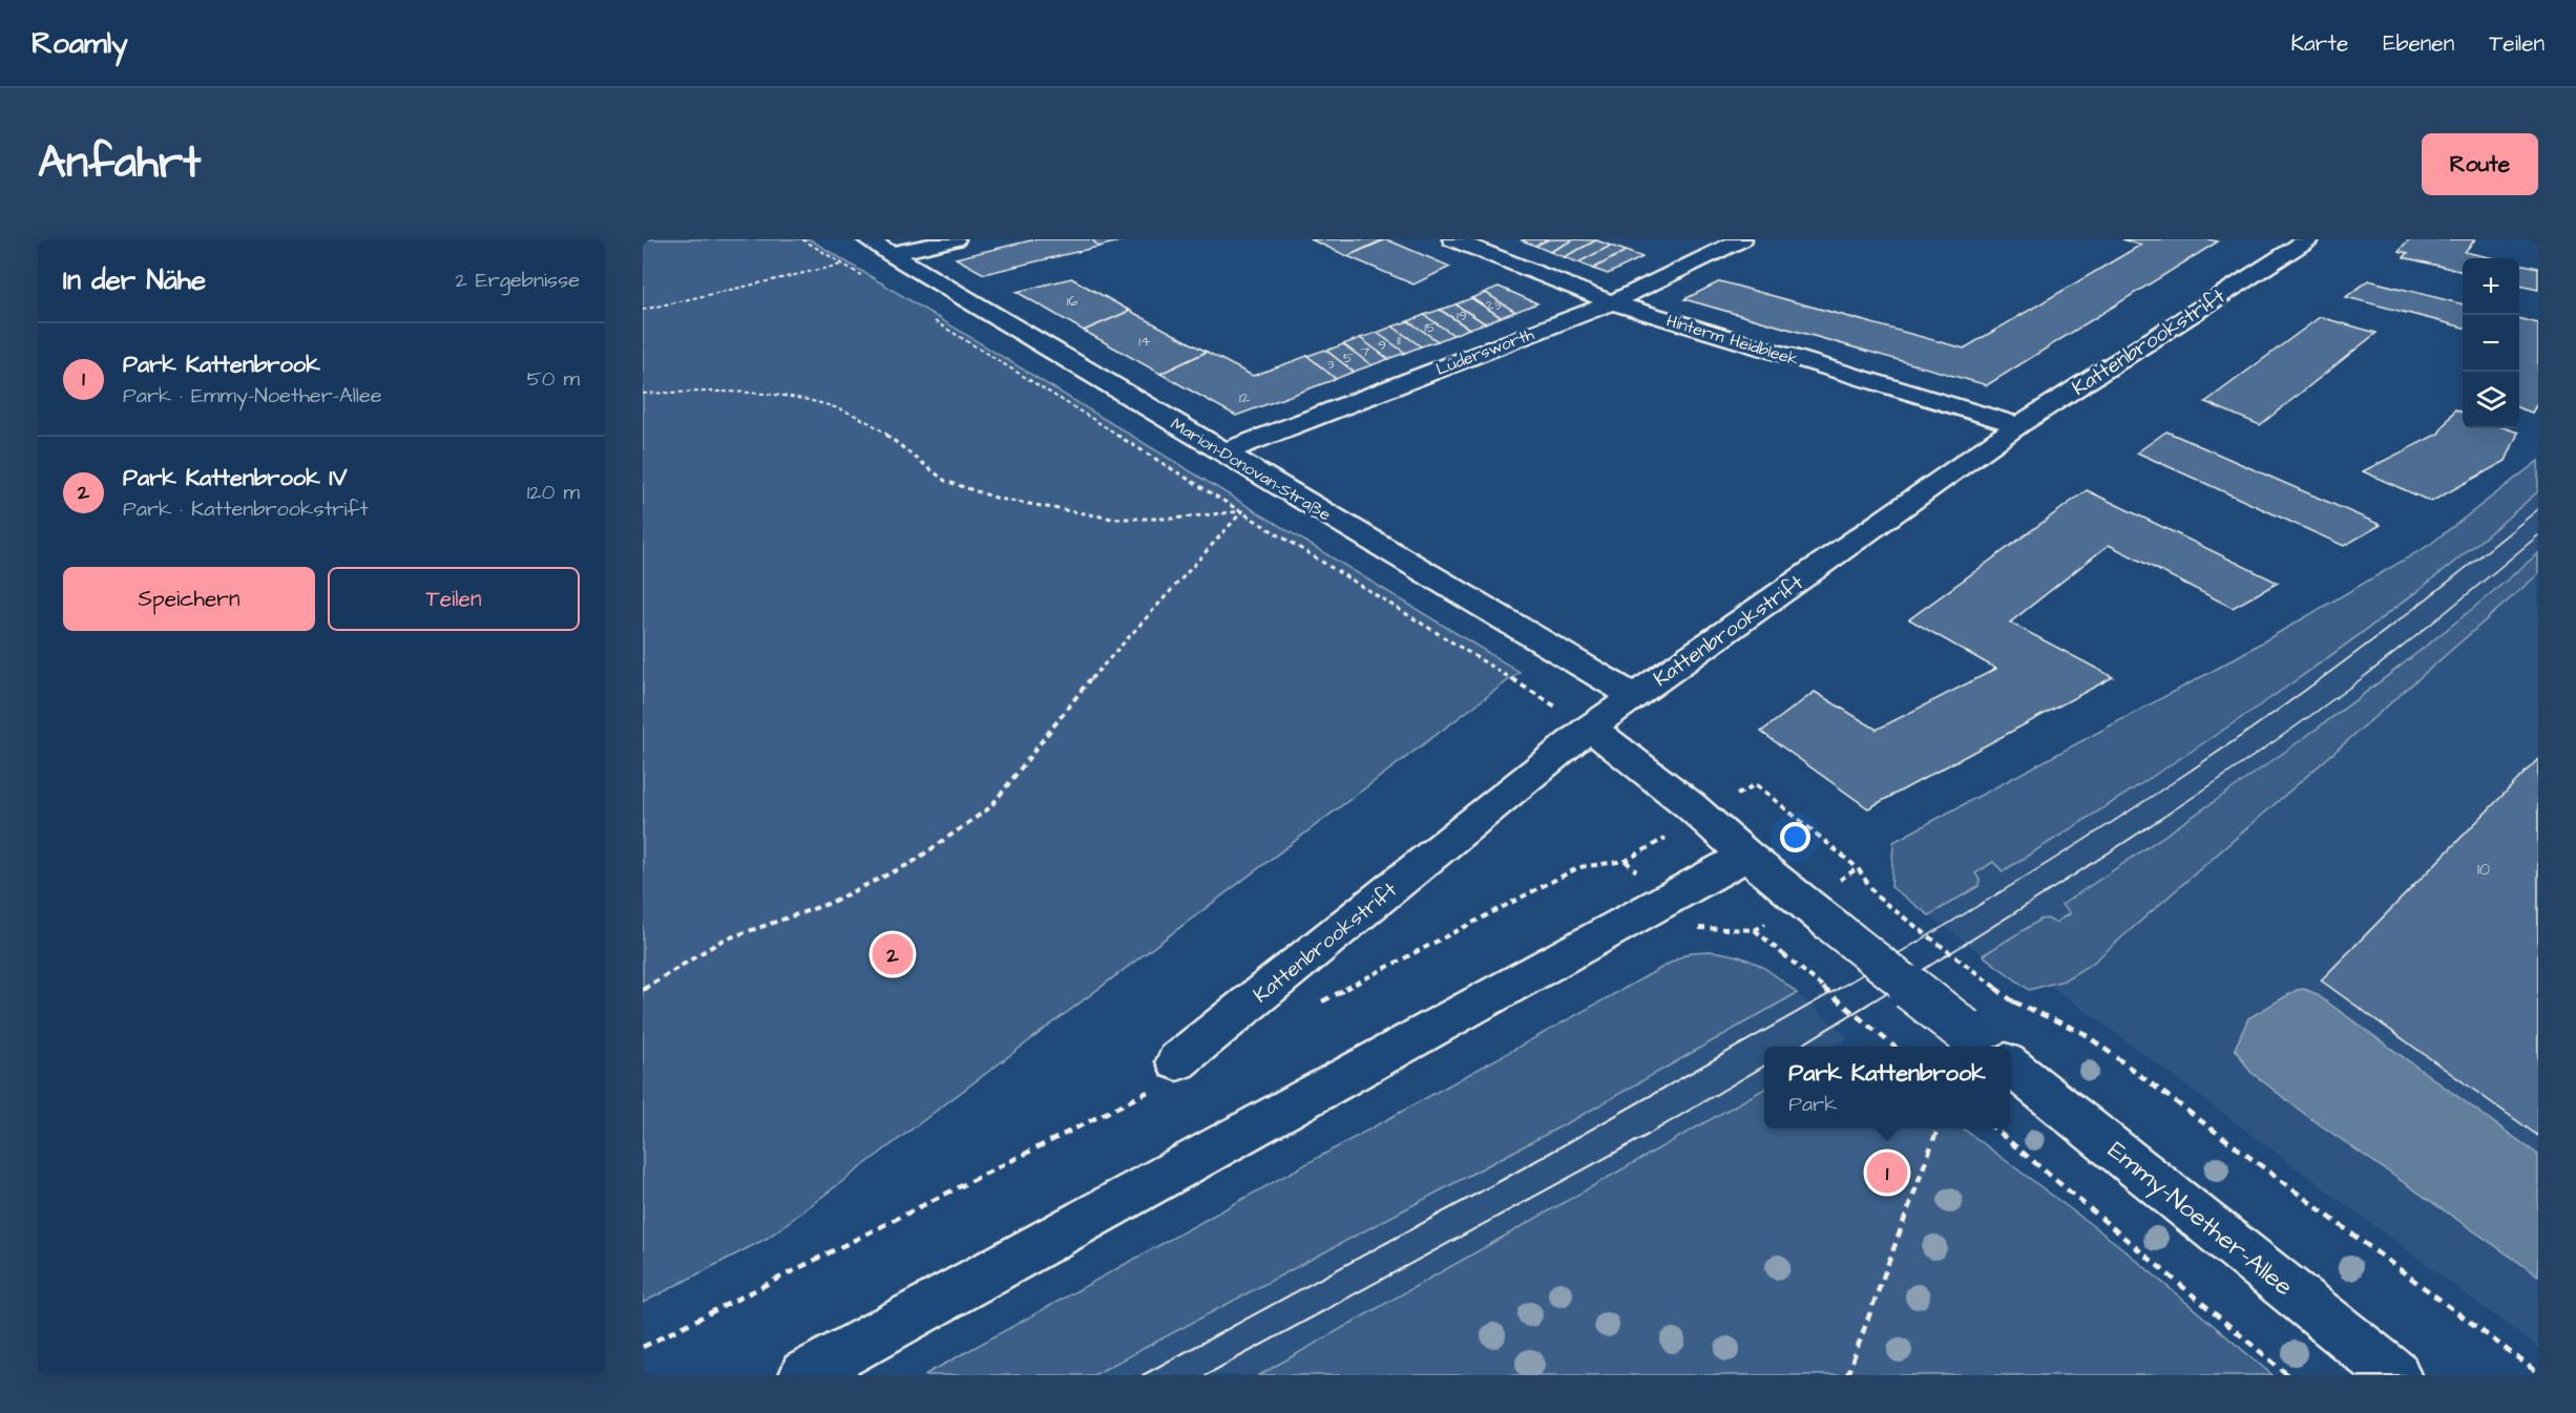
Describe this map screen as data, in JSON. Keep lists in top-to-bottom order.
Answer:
{
  "streets": {
    "street": [
      "Hinterm Heidbleek",
      "Kattenbrookstrift",
      "Lüdersworth",
      "Marion-Donovan-Straße",
      "Emmy-Noether-Allee"
    ]
  },
  "crossings": [
    ["Hinterm Heidbleek", "Kattenbrookstrift"],
    ["Hinterm Heidbleek", "Lüdersworth"],
    ["Kattenbrookstrift", "Marion-Donovan-Straße"],
    ["Lüdersworth", "Marion-Donovan-Straße"]
  ],
  "house_numbers": [
    "16",
    "23",
    "19",
    "15",
    "11",
    "14",
    "9",
    "7",
    "5",
    "3",
    "12",
    "10"
  ],
  "page": {
    "header": "Roamly",
    "nav": ["Karte", "Ebenen", "Teilen"],
    "title": "Anfahrt",
    "buttons": [
      "Route",
      ["Speichern", "Teilen"]
    ],
    "heading": ["In der Nähe", "2 Ergebnisse"],
    "map_buttons": ["+", "−"],
    "list": [
      {
        "mark": "1",
        "name": "Park Kattenbrook",
        "note": "Park · Emmy-Noether-Allee",
        "value": "50 m"
      },
      {
        "mark": "2",
        "name": "Park Kattenbrook IV",
        "note": "Park · Kattenbrookstrift",
        "value": "120 m"
      }
    ],
    "pins": ["2", "1"],
    "popup": ["Park Kattenbrook", "Park"]
  }
}
